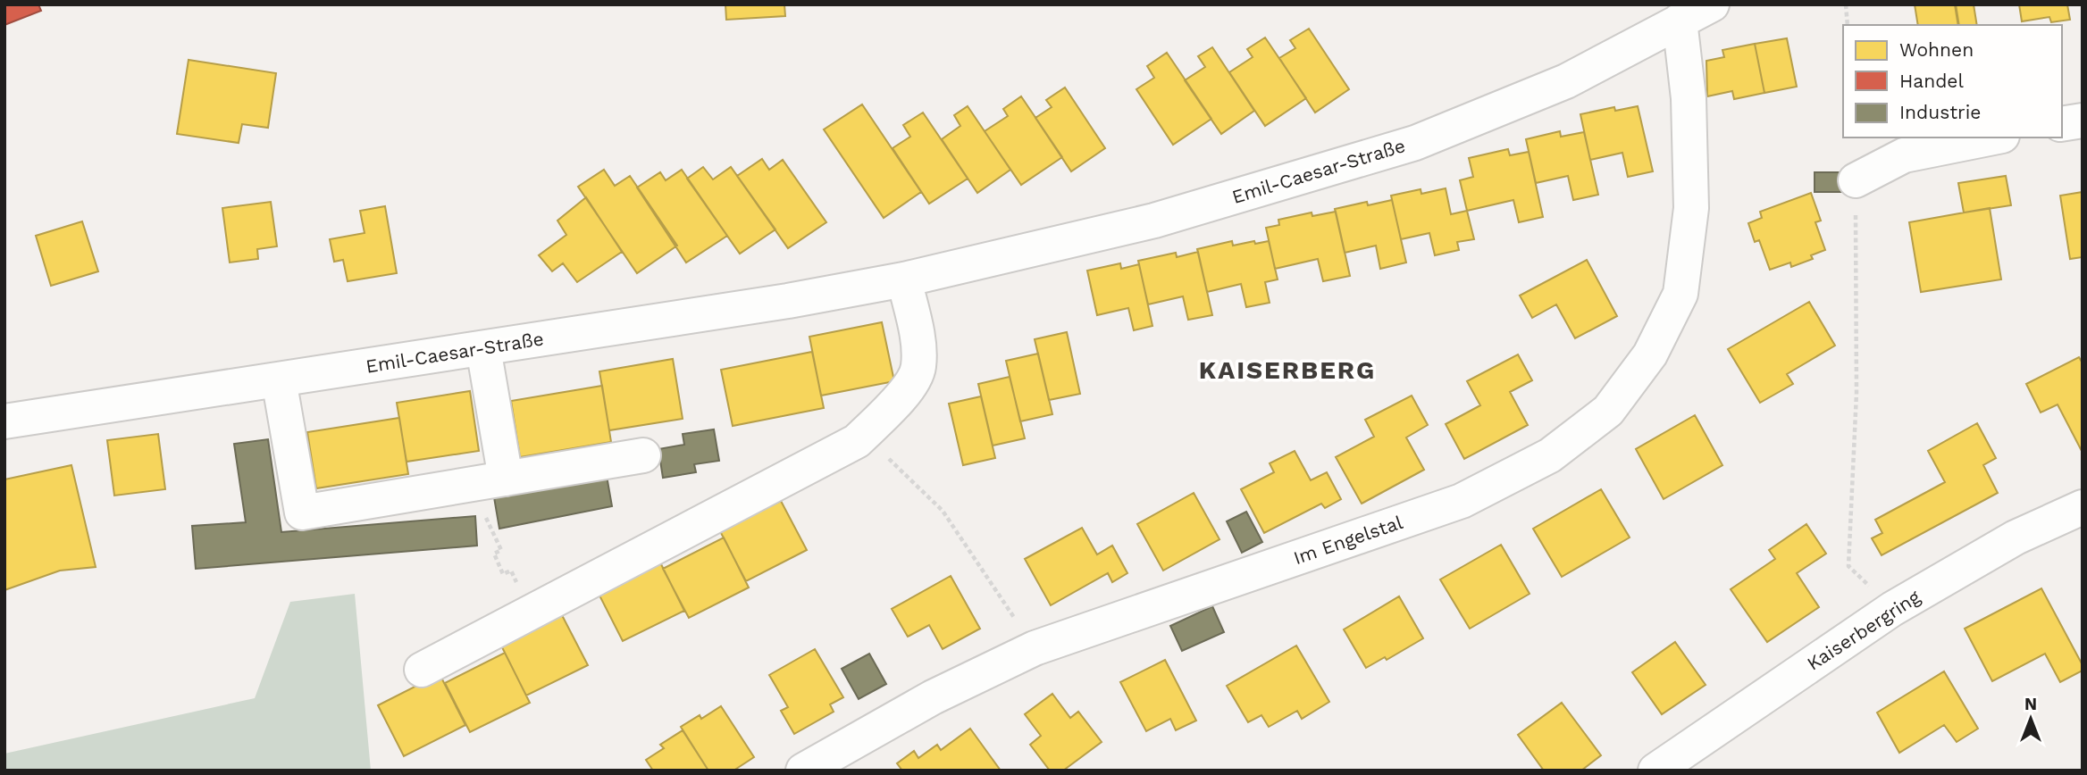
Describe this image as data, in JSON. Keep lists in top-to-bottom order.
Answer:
{
  "streets": {
    "street": ["Emil-Caesar-Straße", "Im Engelstal", "Kaiserbergring"]
  },
  "crossings": [
    ["Emil-Caesar-Straße", "Im Engelstal"]
  ],
  "districts": ["KAISERBERG"],
  "legend": ["Wohnen", "Handel", "Industrie"],
  "north": "top"
}
